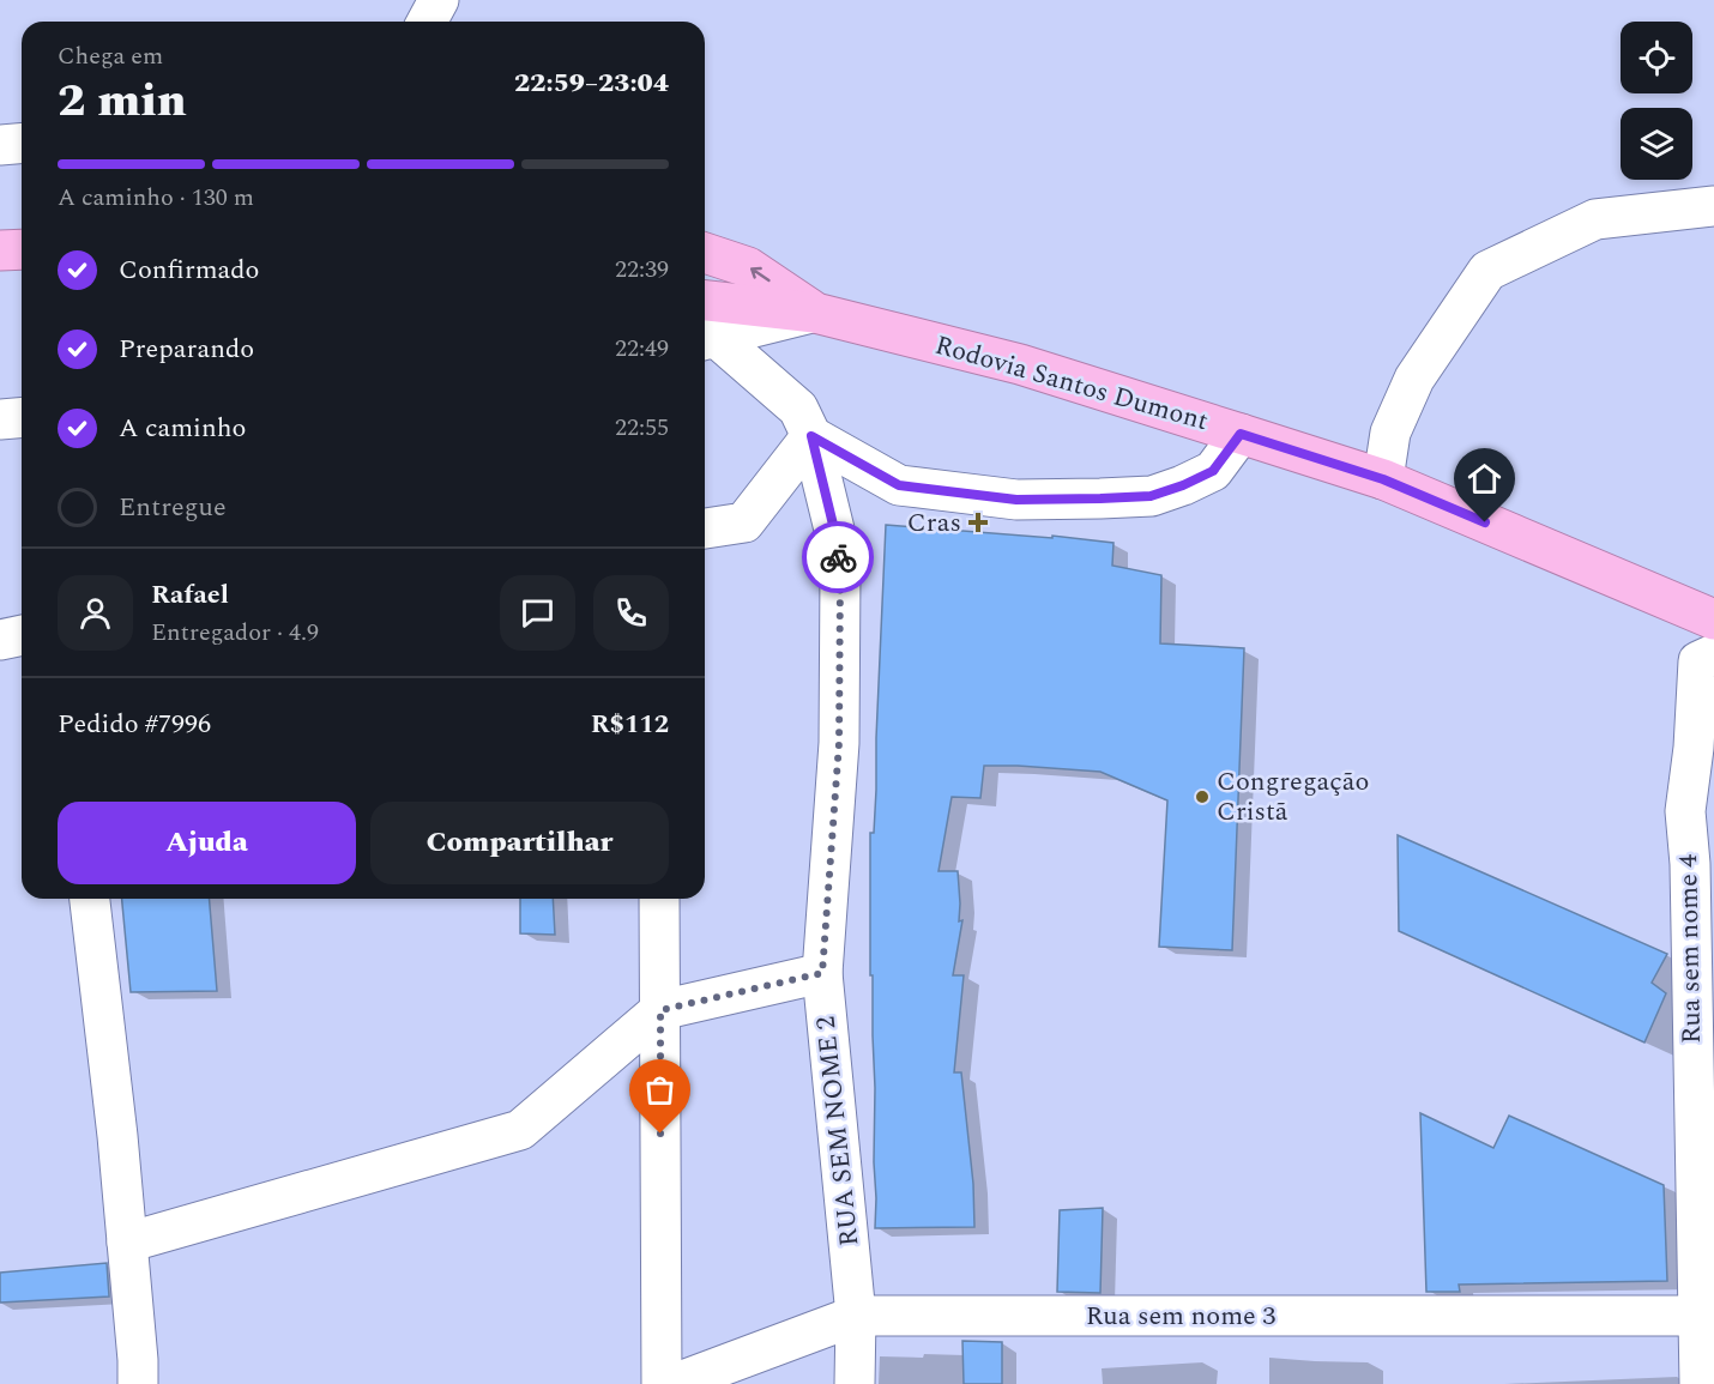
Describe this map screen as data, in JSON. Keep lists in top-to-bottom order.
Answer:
{
  "streets": {
    "highway": ["Rodovia Santos Dumont"],
    "street": ["Rua sem nome 4", "RUA SEM NOME 2", "Rua sem nome 3"]
  },
  "crossings": [
    ["Rua sem nome 4", "Rua sem nome 3"],
    ["RUA SEM NOME 2", "Rua sem nome 3"]
  ],
  "places": {
    "health": ["Cras"],
    "other": ["Congregação Cristã"]
  },
  "page": {
    "heading": ["2 min", "Chega em", "22:59–23:04"],
    "panel": [
      "Rafael",
      "Entregador · 4.9",
      "Pedido #7996",
      "R$112"
    ],
    "bar": "A caminho · 130 m",
    "list": [
      ["Confirmado", "22:39"],
      ["Preparando", "22:49"],
      ["A caminho", "22:55"],
      "Entregue"
    ],
    "buttons": ["Ajuda", "Compartilhar"]
  }
}
